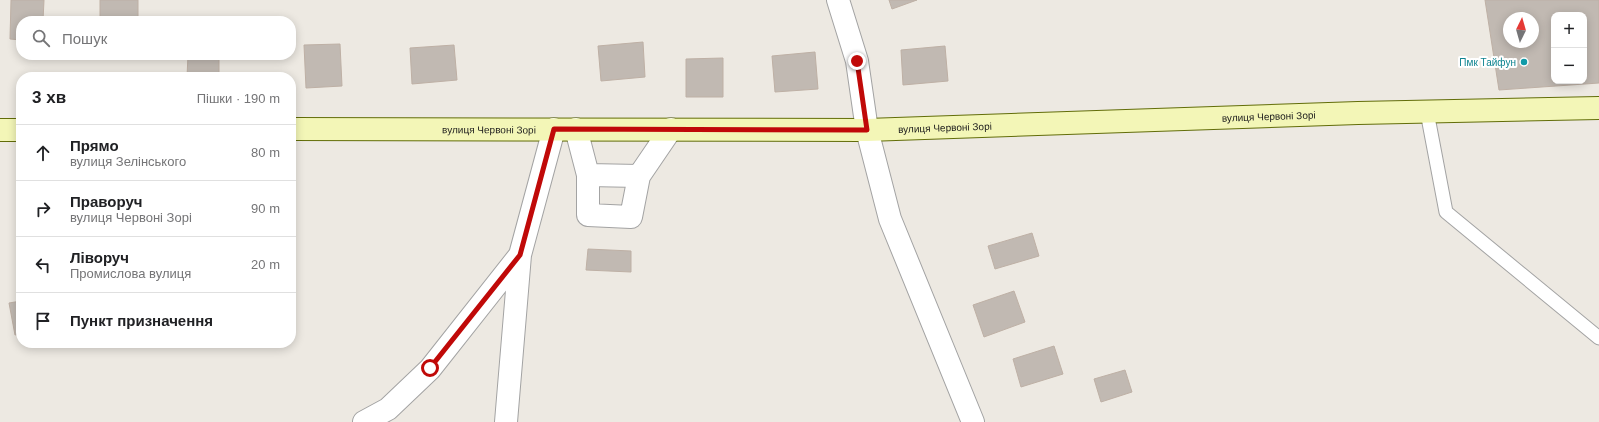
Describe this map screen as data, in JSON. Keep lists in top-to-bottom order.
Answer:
{
  "streets": {
    "street": ["вулиця Червоні Зорі"]
  },
  "places": ["Пмк Тайфун"],
  "north": "top",
  "page": {
    "map_buttons": ["+", "−"],
    "search": "Пошук",
    "heading": ["3 хв", "Пішки · 190 m"],
    "list": [
      ["Прямо", "вулиця Зелінського", "80 m"],
      ["Праворуч", "вулиця Червоні Зорі", "90 m"],
      ["Ліворуч", "Промислова вулиця", "20 m"],
      "Пункт призначення"
    ]
  }
}
